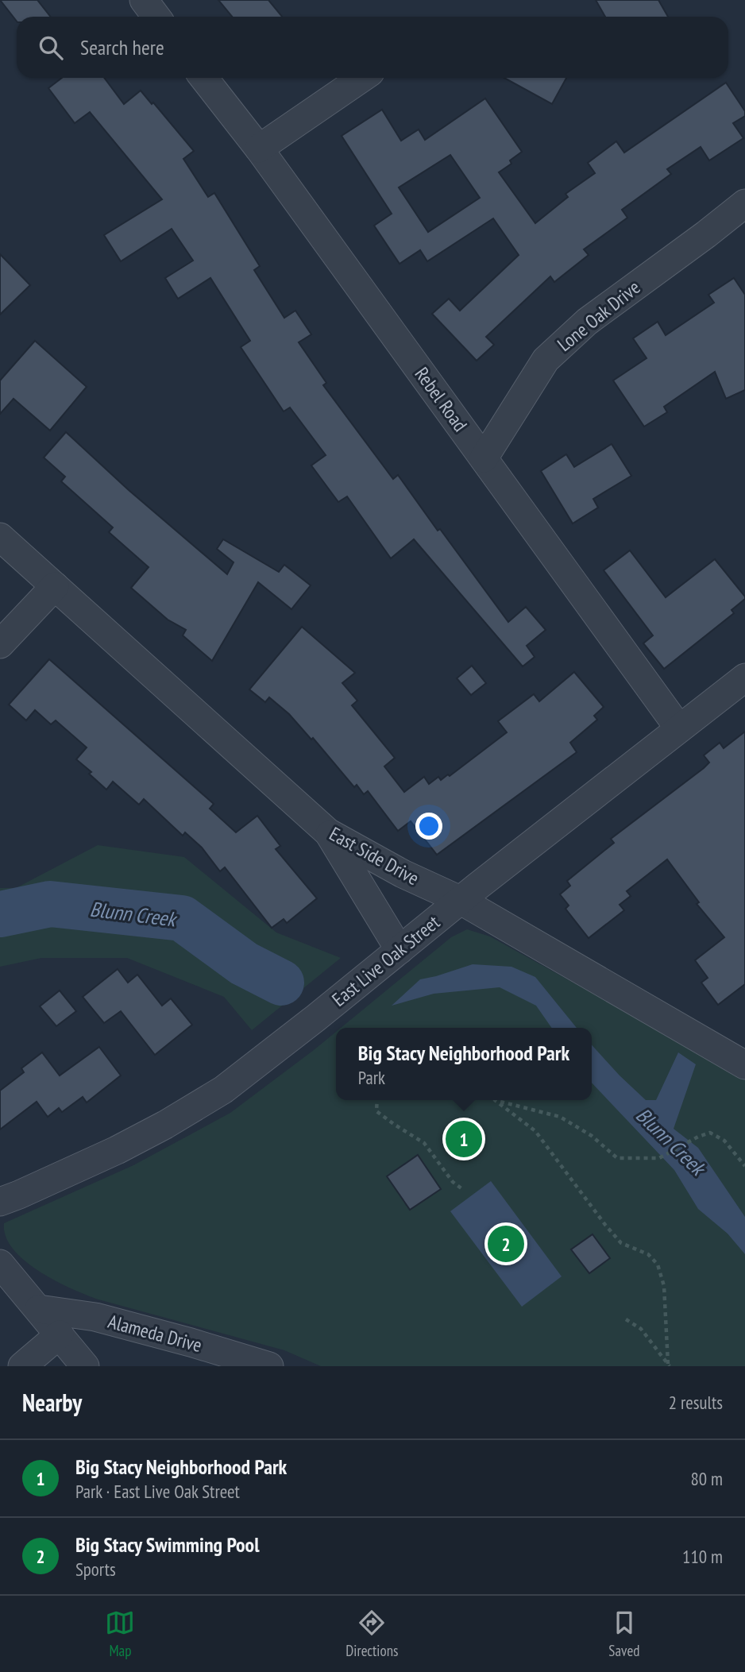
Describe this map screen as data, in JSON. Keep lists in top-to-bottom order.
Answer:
{
  "streets": {
    "street": [
      "Lone Oak Drive",
      "Rebel Road",
      "East Side Drive",
      "East Live Oak Street",
      "Alameda Drive"
    ]
  },
  "crossings": [
    ["Lone Oak Drive", "Rebel Road"],
    ["Rebel Road", "East Live Oak Street"],
    ["East Side Drive", "East Live Oak Street"]
  ],
  "water": ["Blunn Creek"],
  "page": {
    "search": "Search here",
    "popup": ["Big Stacy Neighborhood Park", "Park"],
    "pins": ["1", "2"],
    "heading": ["Nearby", "2 results"],
    "list": [
      {
        "mark": "1",
        "name": "Big Stacy Neighborhood Park",
        "note": "Park · East Live Oak Street",
        "value": "80 m"
      },
      {
        "mark": "2",
        "name": "Big Stacy Swimming Pool",
        "note": "Sports",
        "value": "110 m"
      }
    ],
    "nav": ["Map", "Directions", "Saved"]
  }
}
